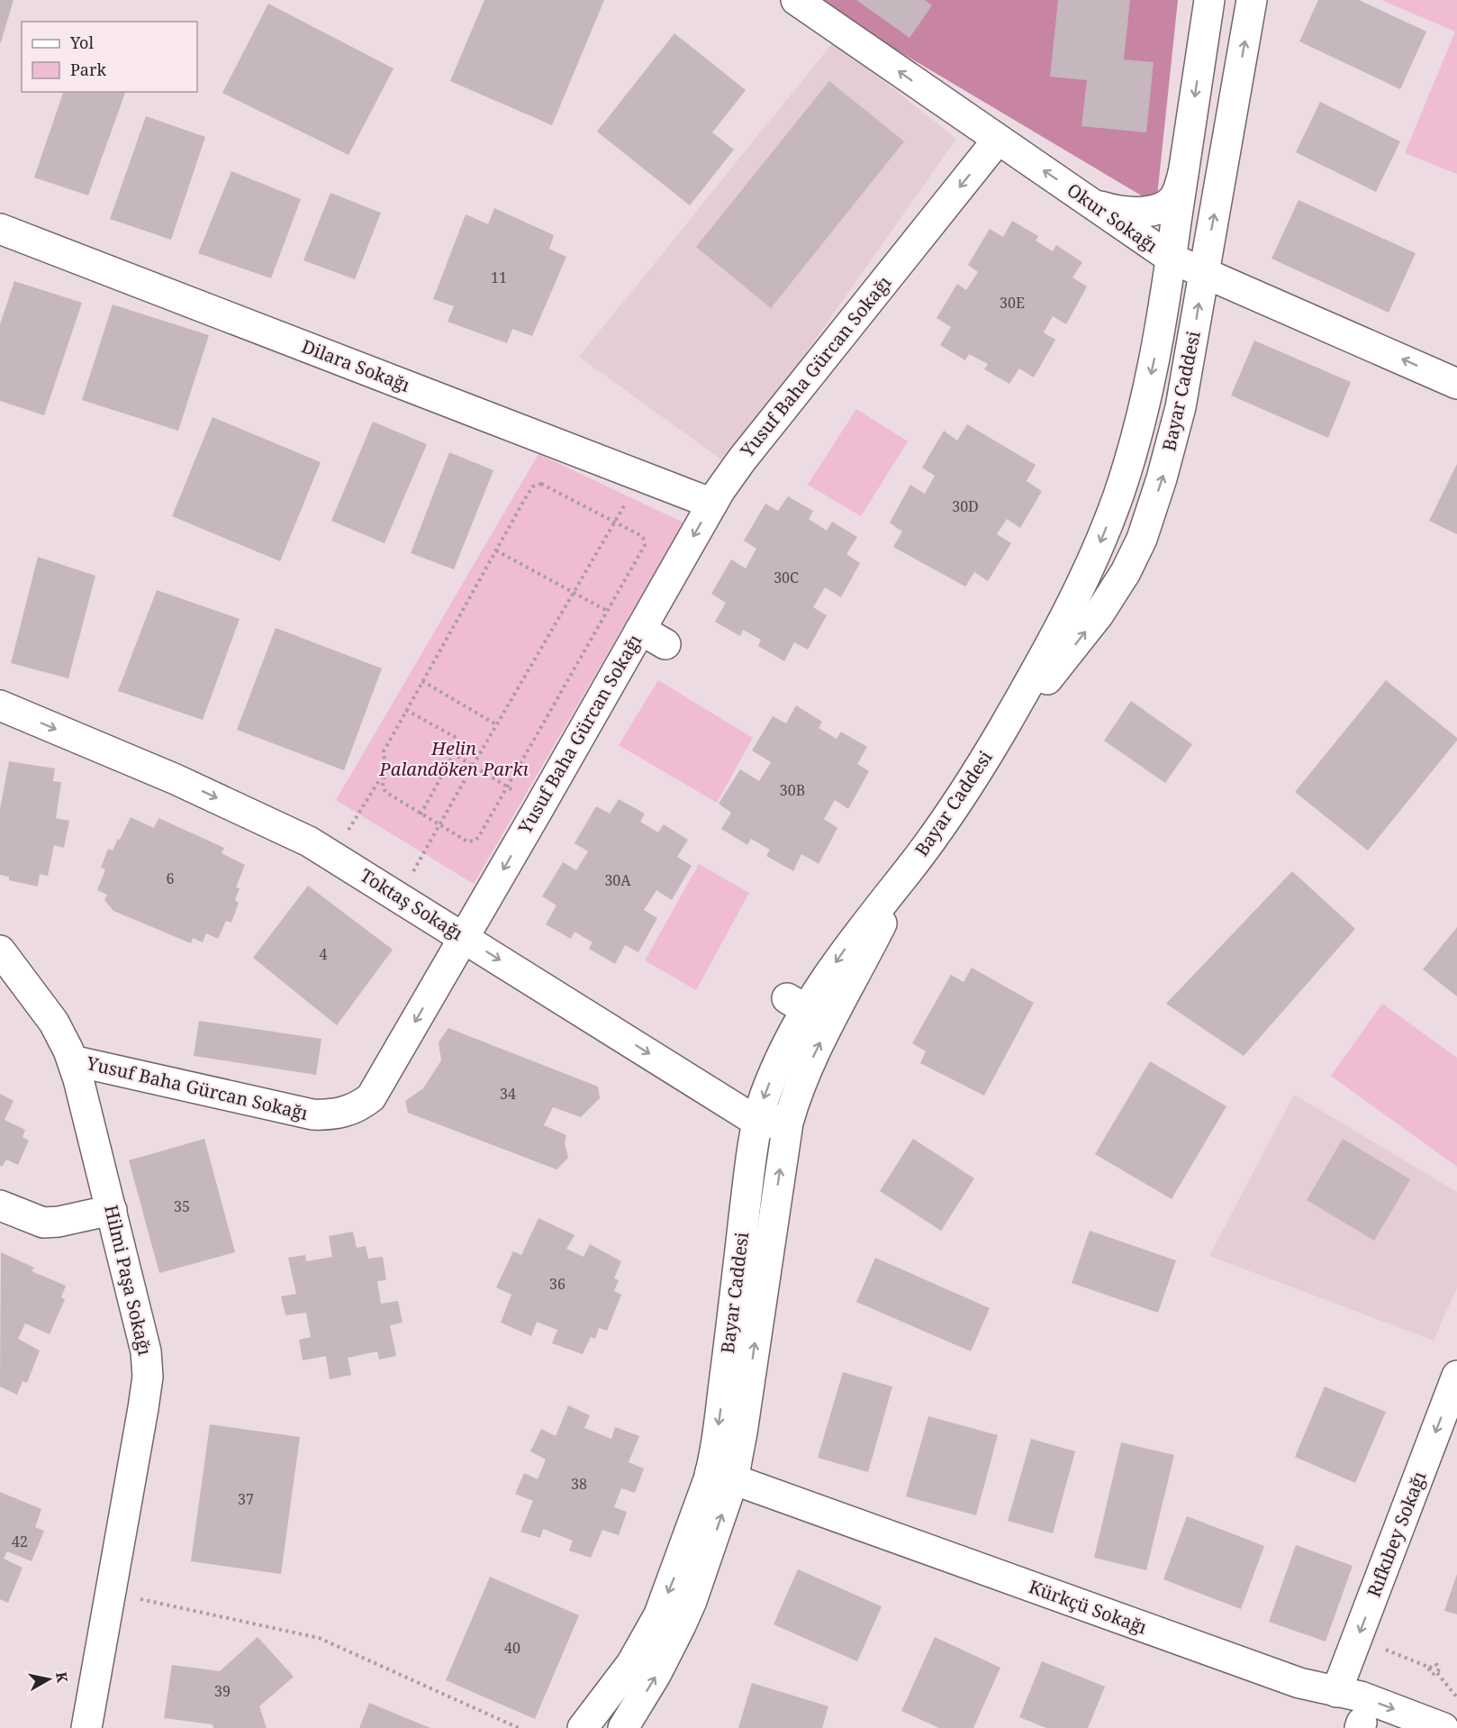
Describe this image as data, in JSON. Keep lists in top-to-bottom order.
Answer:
{
  "streets": {
    "street": [
      "Okur Sokağı",
      "Dilara Sokağı",
      "Yusuf Baha Gürcan Sokağı",
      "Bayar Caddesi",
      "Toktaş Sokağı",
      "Hilmi Paşa Sokağı",
      "Rıfkıbey Sokağı",
      "Kürkçü Sokağı"
    ]
  },
  "crossings": [
    ["Okur Sokağı", "Yusuf Baha Gürcan Sokağı"],
    ["Okur Sokağı", "Bayar Caddesi"],
    ["Dilara Sokağı", "Yusuf Baha Gürcan Sokağı"],
    ["Yusuf Baha Gürcan Sokağı", "Toktaş Sokağı"],
    ["Yusuf Baha Gürcan Sokağı", "Hilmi Paşa Sokağı"],
    ["Bayar Caddesi", "Toktaş Sokağı"],
    ["Bayar Caddesi", "Kürkçü Sokağı"],
    ["Rıfkıbey Sokağı", "Kürkçü Sokağı"]
  ],
  "one_way": [
    "Okur Sokağı",
    "Yusuf Baha Gürcan Sokağı",
    "Toktaş Sokağı",
    "Rıfkıbey Sokağı"
  ],
  "parks": ["Helin Palandöken Parkı"],
  "house_numbers": [
    "11",
    "30E",
    "30D",
    "30C",
    "30B",
    "6",
    "30A",
    "4",
    "34",
    "35",
    "36",
    "38",
    "37",
    "42",
    "40",
    "39"
  ],
  "legend": ["Yol", "Park"],
  "north": "right"
}
